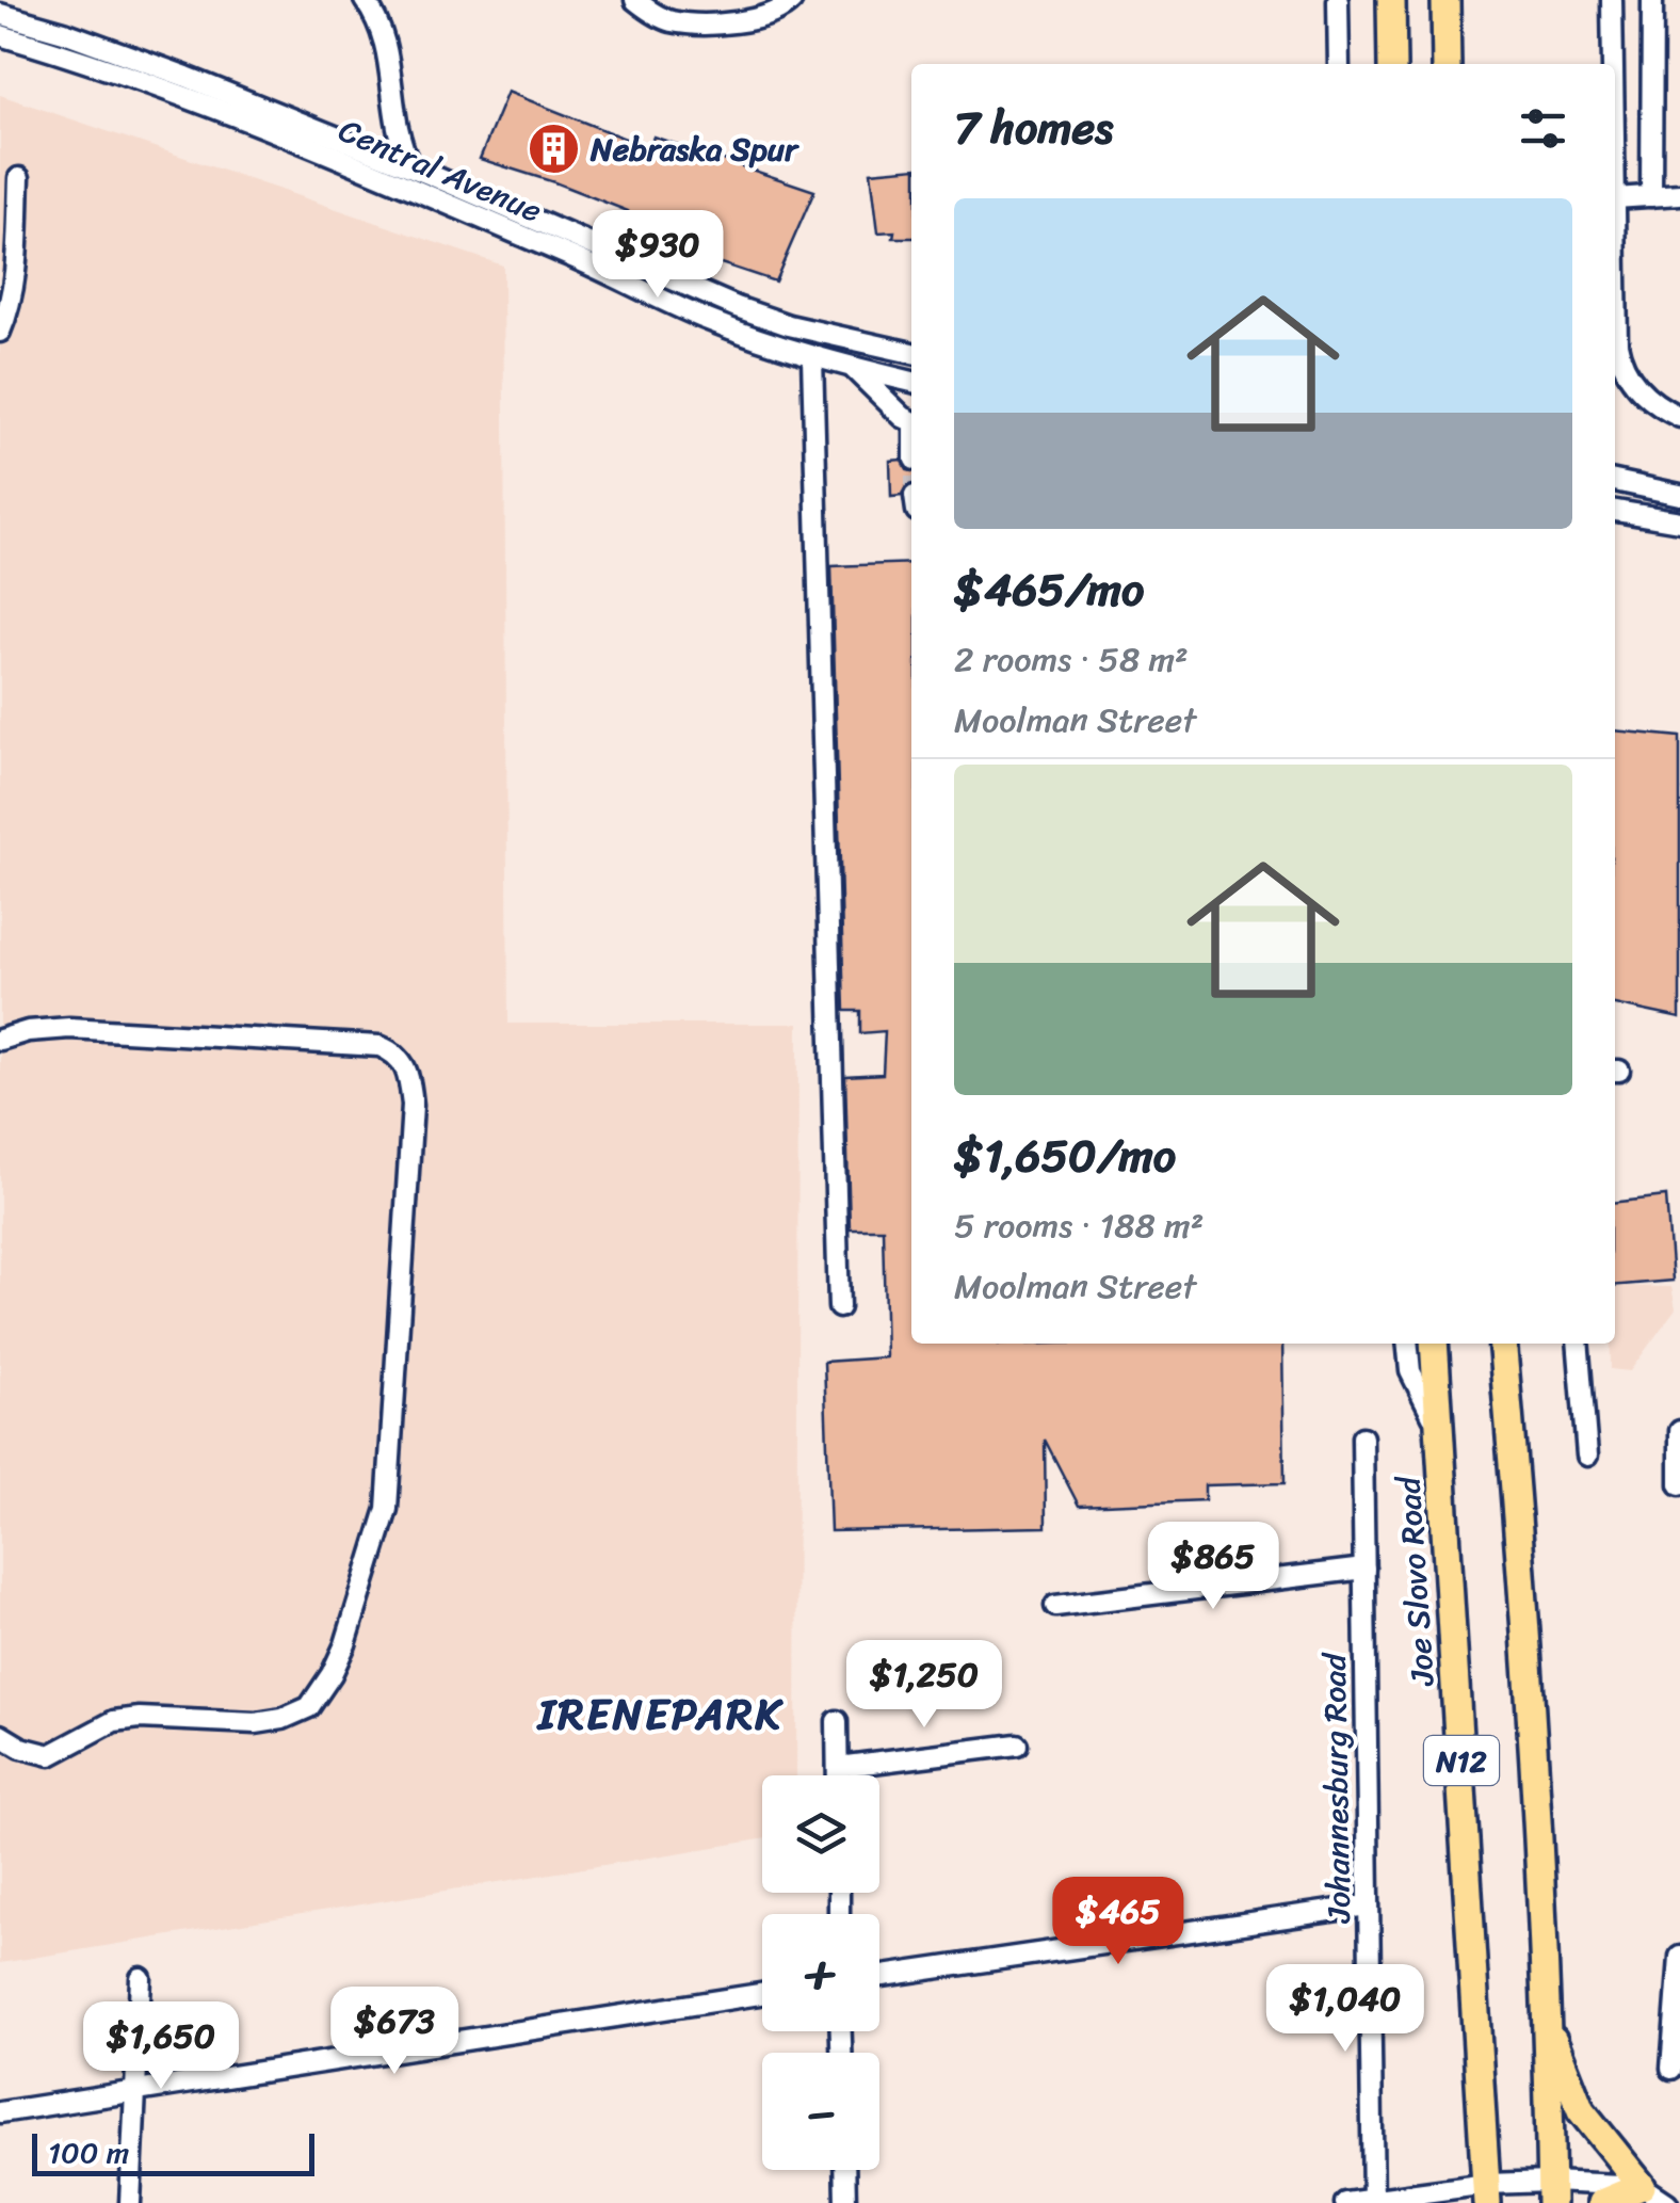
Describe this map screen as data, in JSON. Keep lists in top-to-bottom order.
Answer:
{
  "streets": {
    "highway": ["Joe Slovo Road", "N12"],
    "street": ["Central Avenue", "Johannesburg Road"]
  },
  "districts": ["IRENEPARK"],
  "places": {
    "building": ["Nebraska Spur"]
  },
  "scale_bar": "100 m",
  "page": {
    "heading": "7 homes",
    "list": [
      {
        "name": "$465/mo",
        "note": "2 rooms · 58 m² · Moolman Street"
      },
      {
        "name": "$1,650/mo",
        "note": "5 rooms · 188 m² · Moolman Street"
      }
    ],
    "price": [
      "$930",
      "$865",
      "$1,250",
      "$465",
      "$1,040",
      "$673",
      "$1,650"
    ],
    "map_buttons": ["+", "−"],
    "scale": "100 m"
  }
}
